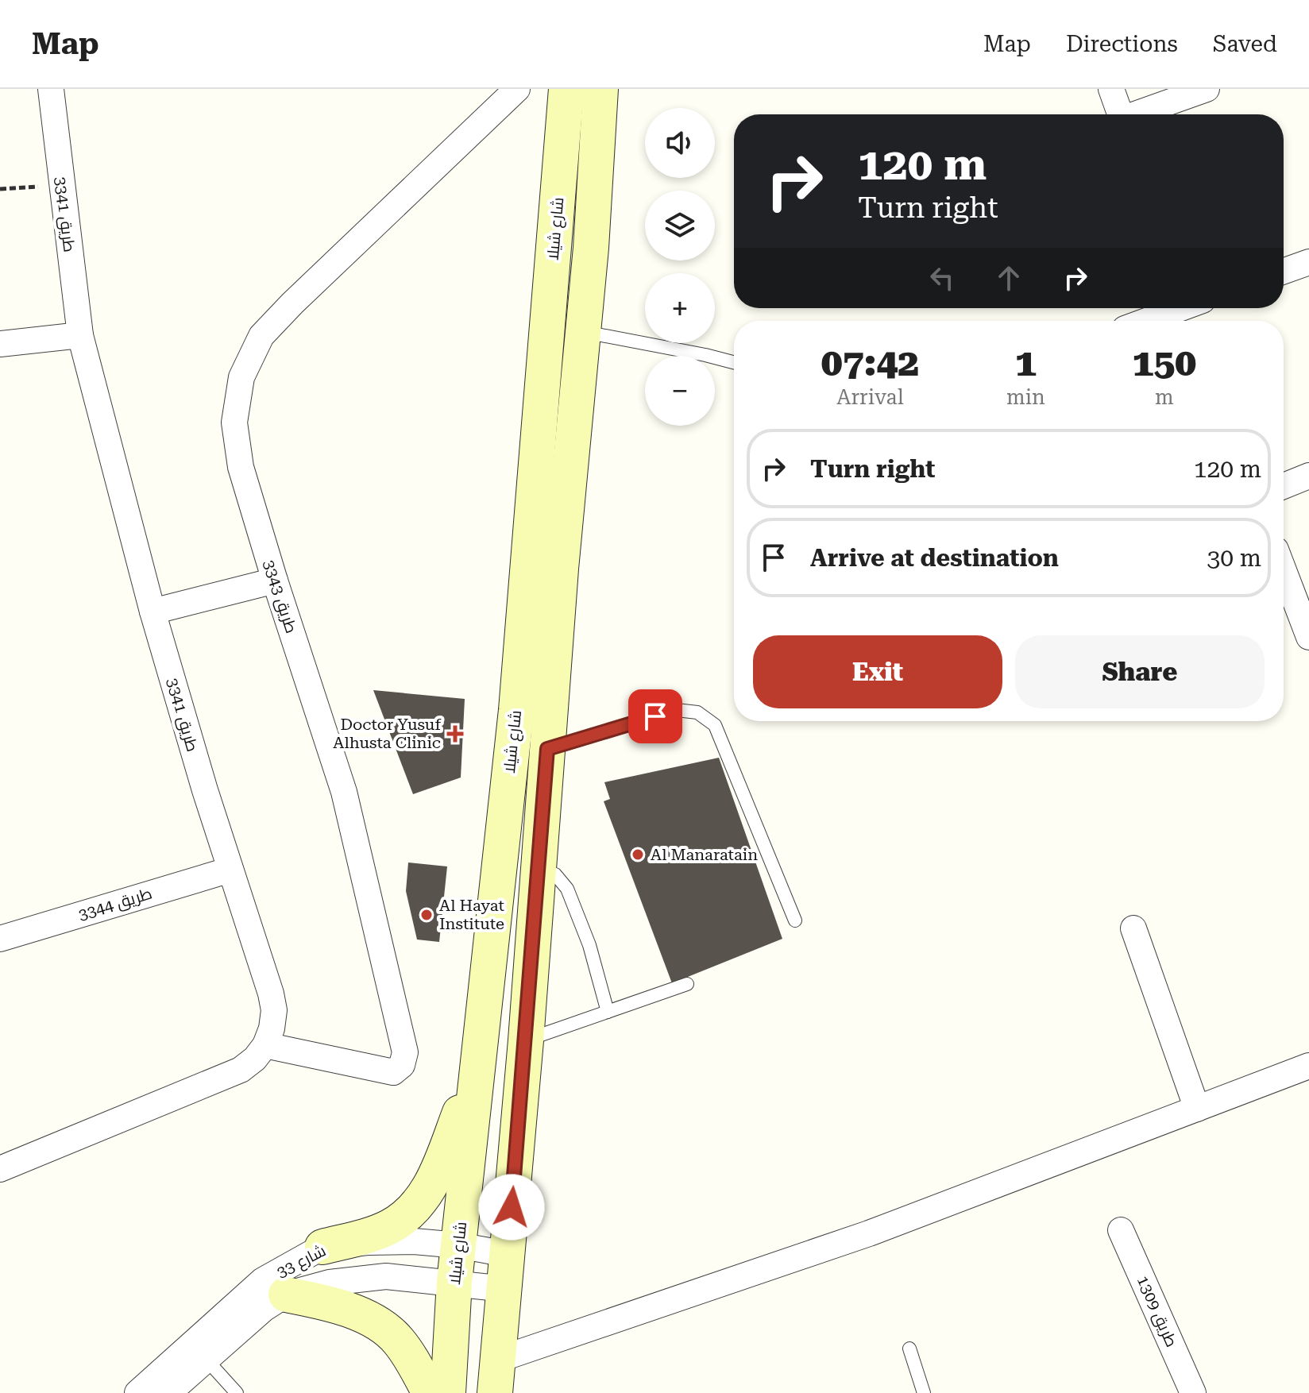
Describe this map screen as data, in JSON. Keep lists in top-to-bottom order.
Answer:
{
  "streets": {
    "main road": ["شارع شيلا"],
    "street": [
      "طريق 3341",
      "طريق 3343",
      "طريق 3344",
      "شارع 33",
      "طريق 1309"
    ]
  },
  "crossings": [
    ["طريق 3341", "طريق 3343"],
    ["طريق 3341", "طريق 3344"],
    ["شارع شيلا", "شارع 33"]
  ],
  "places": {
    "health": ["Doctor Yusuf Alhusta Clinic"],
    "other": ["Al Manaratain", "Al Hayat Institute"]
  },
  "page": {
    "header": "Map",
    "nav": ["Map", "Directions", "Saved"],
    "map_buttons": ["+", "−"],
    "turn": ["120 m", "Turn right"],
    "eta": [
      "07:42",
      "Arrival",
      "1",
      "min",
      "150",
      "m"
    ],
    "list": [
      {
        "name": "Turn right",
        "value": "120 m"
      },
      {
        "name": "Arrive at destination",
        "value": "30 m"
      }
    ],
    "buttons": ["Exit", "Share"]
  }
}
